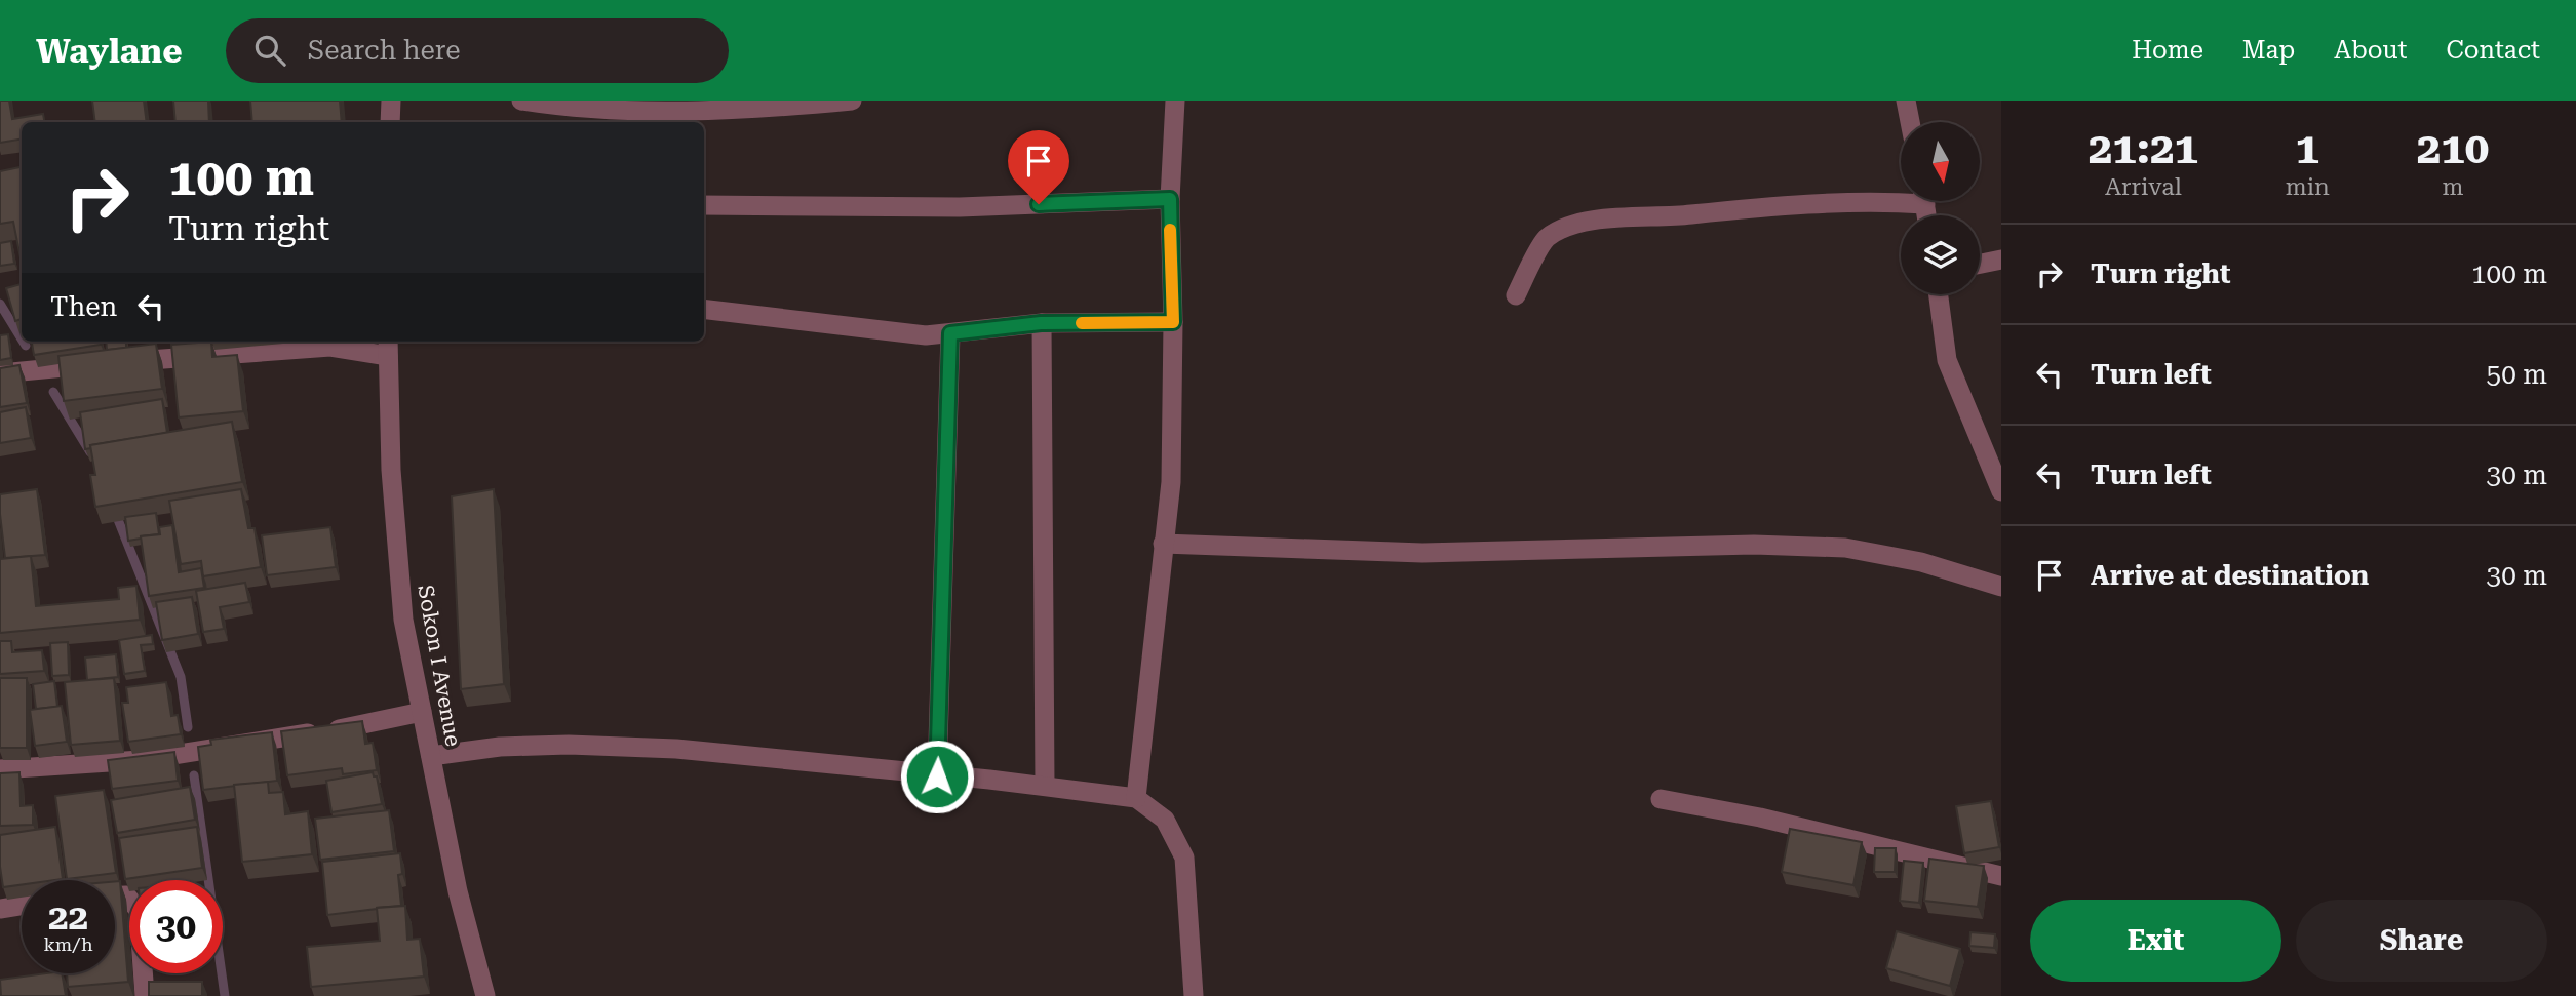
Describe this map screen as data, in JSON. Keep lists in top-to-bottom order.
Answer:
{
  "streets": {
    "street": ["Sokon I Avenue"]
  },
  "north": "bottom",
  "page": {
    "header": "Waylane",
    "search": "Search here",
    "nav": [
      "Home",
      "Map",
      "About",
      "Contact"
    ],
    "eta": [
      "21:21",
      "Arrival",
      "1",
      "min",
      "210",
      "m"
    ],
    "turn": ["100 m", "Turn right"],
    "list": [
      {
        "name": "Turn right",
        "value": "100 m"
      },
      {
        "name": "Turn left",
        "value": "50 m"
      },
      {
        "name": "Turn left",
        "value": "30 m"
      },
      {
        "name": "Arrive at destination",
        "value": "30 m"
      }
    ],
    "then": "Then",
    "speed": "22 km/h",
    "limit": "30",
    "buttons": ["Exit", "Share"]
  }
}
